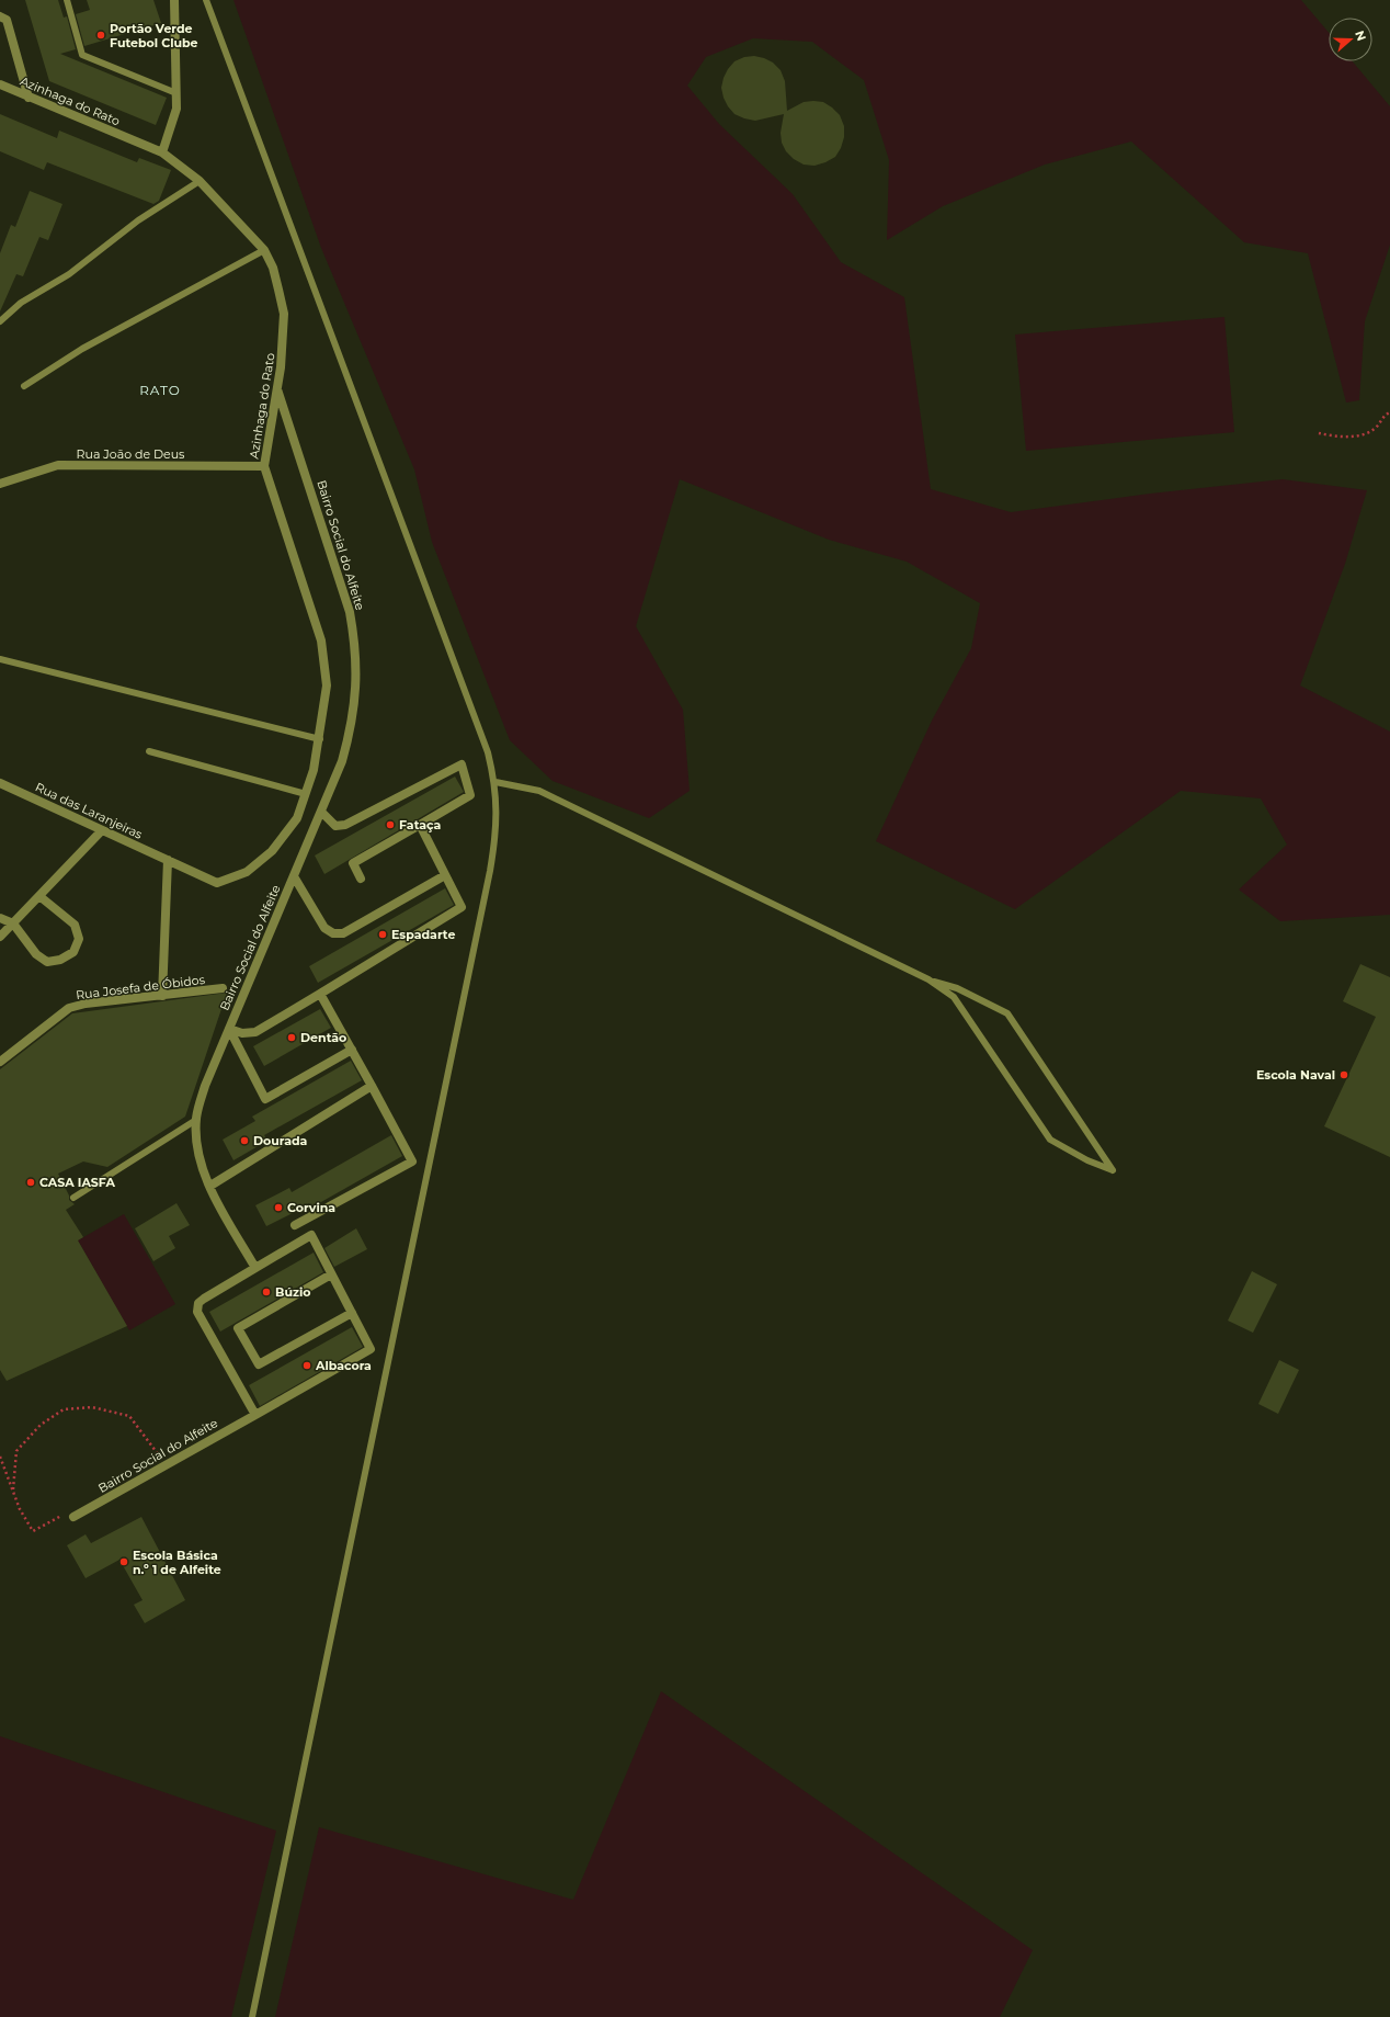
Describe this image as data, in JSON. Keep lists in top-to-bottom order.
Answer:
{
  "streets": {
    "street": [
      "Azinhaga do Rato",
      "Rua João de Deus",
      "Bairro Social do Alfeite",
      "Rua das Laranjeiras",
      "Rua Josefa de Óbidos"
    ]
  },
  "crossings": [
    ["Azinhaga do Rato", "Rua João de Deus"],
    ["Azinhaga do Rato", "Bairro Social do Alfeite"],
    ["Azinhaga do Rato", "Rua das Laranjeiras"]
  ],
  "districts": ["RATO"],
  "places": [
    "Portão Verde Futebol Clube",
    "Fataça",
    "Espadarte",
    "Dentão",
    "Escola Naval",
    "Dourada",
    "CASA IASFA",
    "Corvina",
    "Búzio",
    "Albacora",
    "Escola Básica n.º 1 de Alfeite"
  ],
  "north": "right"
}
